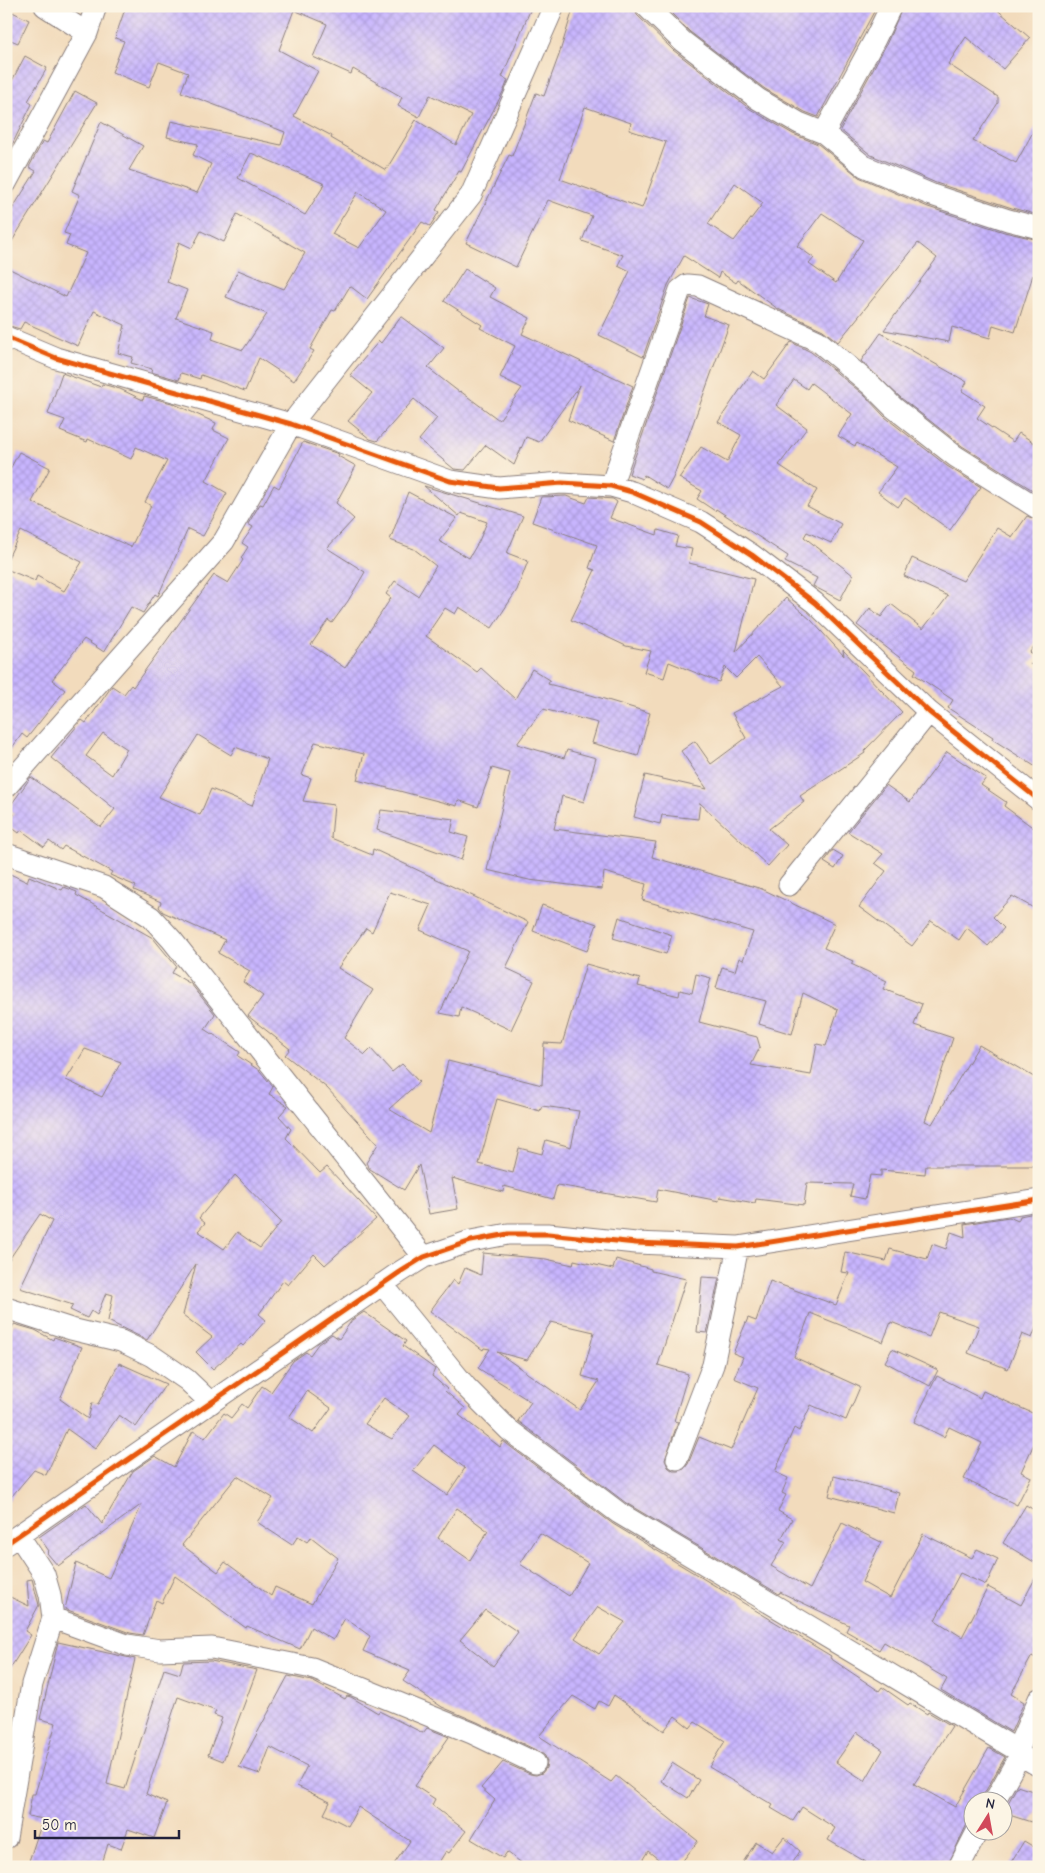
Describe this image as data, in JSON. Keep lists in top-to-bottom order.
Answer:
{
  "scale_bar": "50 m",
  "north": "top"
}
